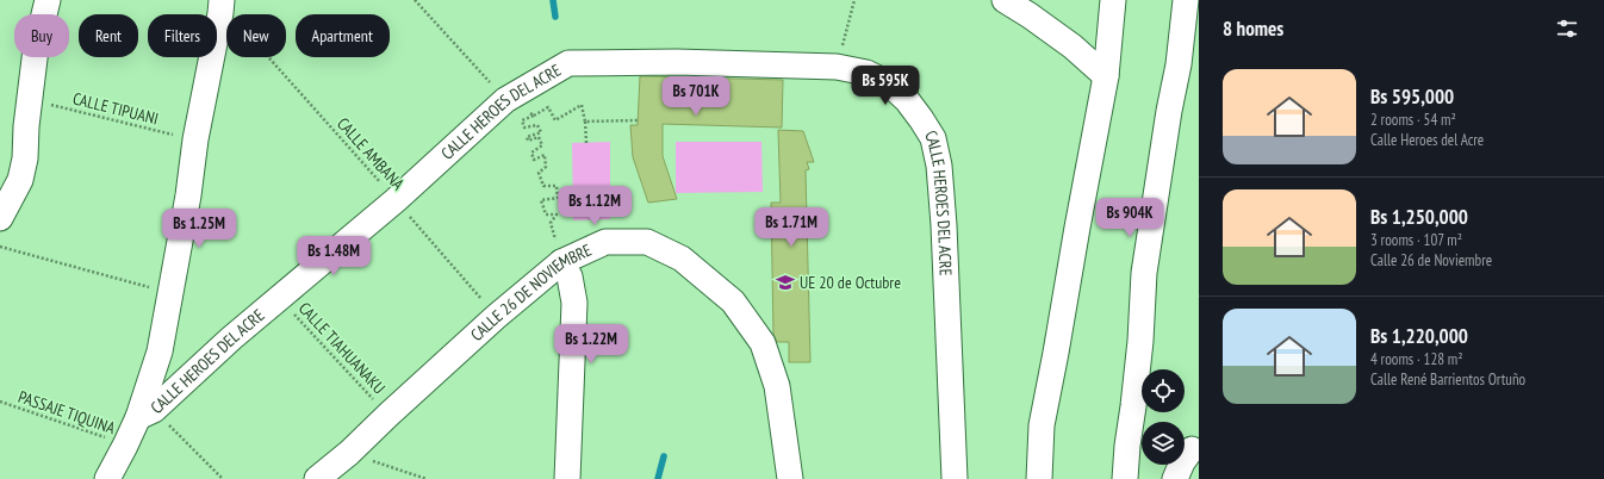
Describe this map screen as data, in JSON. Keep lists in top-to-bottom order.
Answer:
{
  "streets": {
    "street": ["CALLE HEROES DEL ACRE", "CALLE 26 DE NOVIEMBRE"],
    "path": [
      "CALLE TIPUANI",
      "CALLE AMBANA",
      "CALLE TIAHUANAKU",
      "PASSAJE TIQUINA"
    ]
  },
  "crossings": [
    ["CALLE HEROES DEL ACRE", "CALLE AMBANA"],
    ["CALLE HEROES DEL ACRE", "CALLE TIAHUANAKU"],
    ["CALLE AMBANA", "CALLE 26 DE NOVIEMBRE"],
    ["CALLE 26 DE NOVIEMBRE", "CALLE TIAHUANAKU"]
  ],
  "places": {
    "school or university": ["UE 20 de Octubre"]
  },
  "page": {
    "heading": "8 homes",
    "chip": [
      "Buy",
      "Rent",
      "Filters",
      "New",
      "Apartment"
    ],
    "list": [
      {
        "name": "Bs 595,000",
        "note": "2 rooms · 54 m² · Calle Heroes del Acre"
      },
      {
        "name": "Bs 1,250,000",
        "note": "3 rooms · 107 m² · Calle 26 de Noviembre"
      },
      {
        "name": "Bs 1,220,000",
        "note": "4 rooms · 128 m² · Calle René Barrientos Ortuño"
      }
    ],
    "price": [
      "Bs 595K",
      "Bs 701K",
      "Bs 1.12M",
      "Bs 904K",
      "Bs 1.71M",
      "Bs 1.25M",
      "Bs 1.48M",
      "Bs 1.22M"
    ]
  }
}
